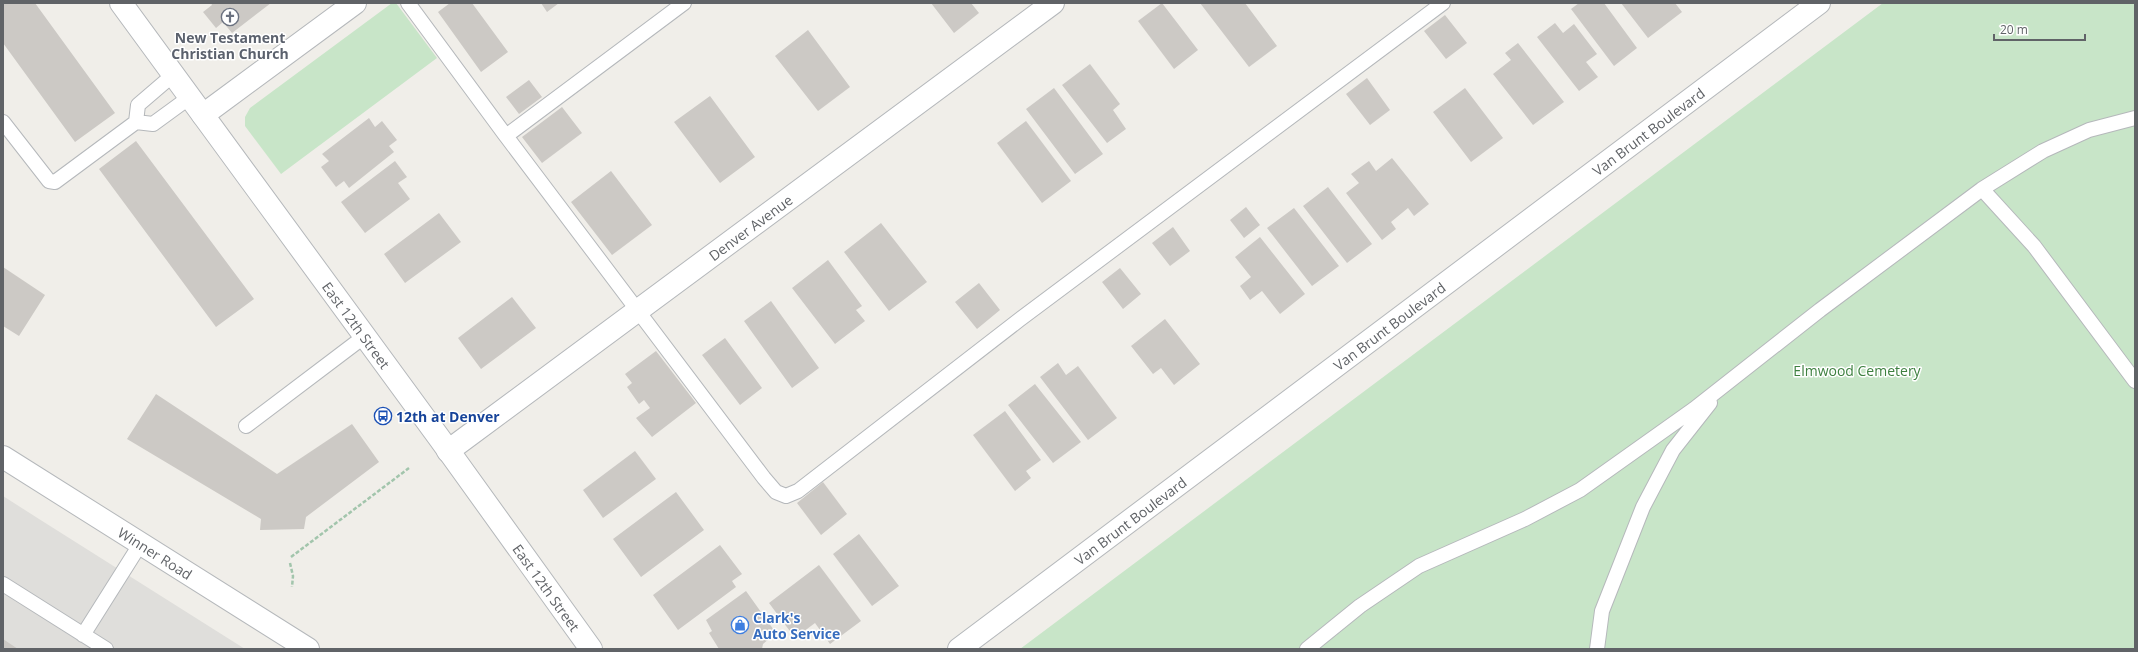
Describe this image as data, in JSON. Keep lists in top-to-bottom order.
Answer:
{
  "streets": {
    "street": [
      "Van Brunt Boulevard",
      "Denver Avenue",
      "East 12th Street",
      "Winner Road"
    ]
  },
  "crossings": [
    ["Denver Avenue", "East 12th Street"]
  ],
  "parks": ["Elmwood Cemetery"],
  "places": {
    "church": ["New Testament Christian Church"],
    "bus stop": ["12th at Denver"],
    "shop": ["Clark's Auto Service"]
  },
  "scale_bar": "20 m"
}
